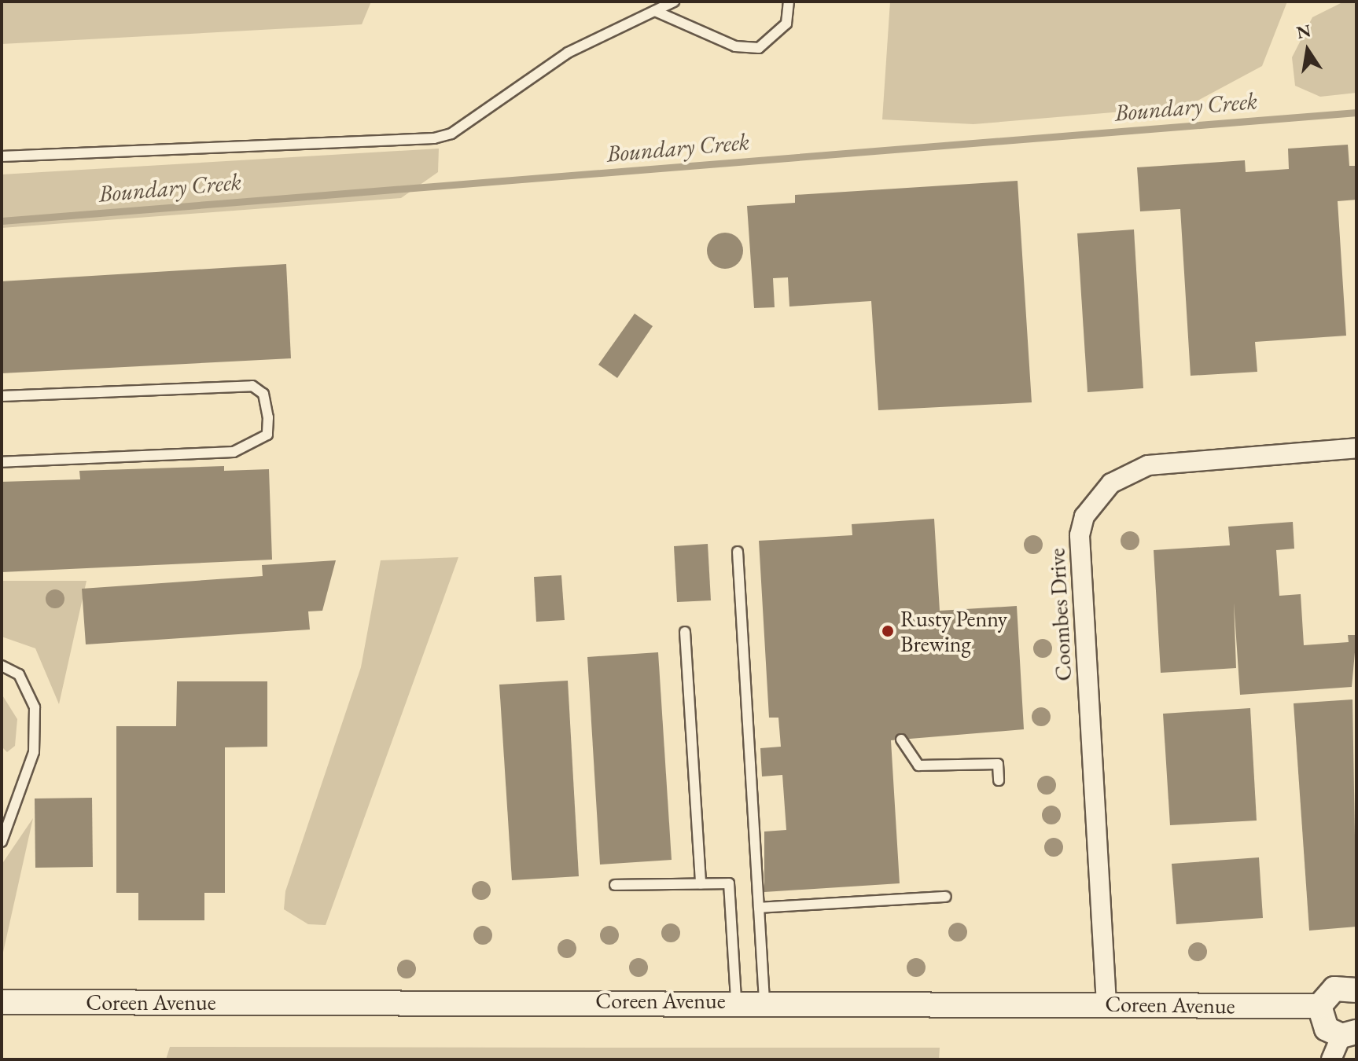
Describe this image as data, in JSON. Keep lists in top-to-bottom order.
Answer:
{
  "streets": {
    "street": ["Coombes Drive", "Coreen Avenue"]
  },
  "crossings": [
    ["Coombes Drive", "Coreen Avenue"]
  ],
  "water": ["Boundary Creek"],
  "places": ["Rusty Penny Brewing"],
  "north": "top"
}
